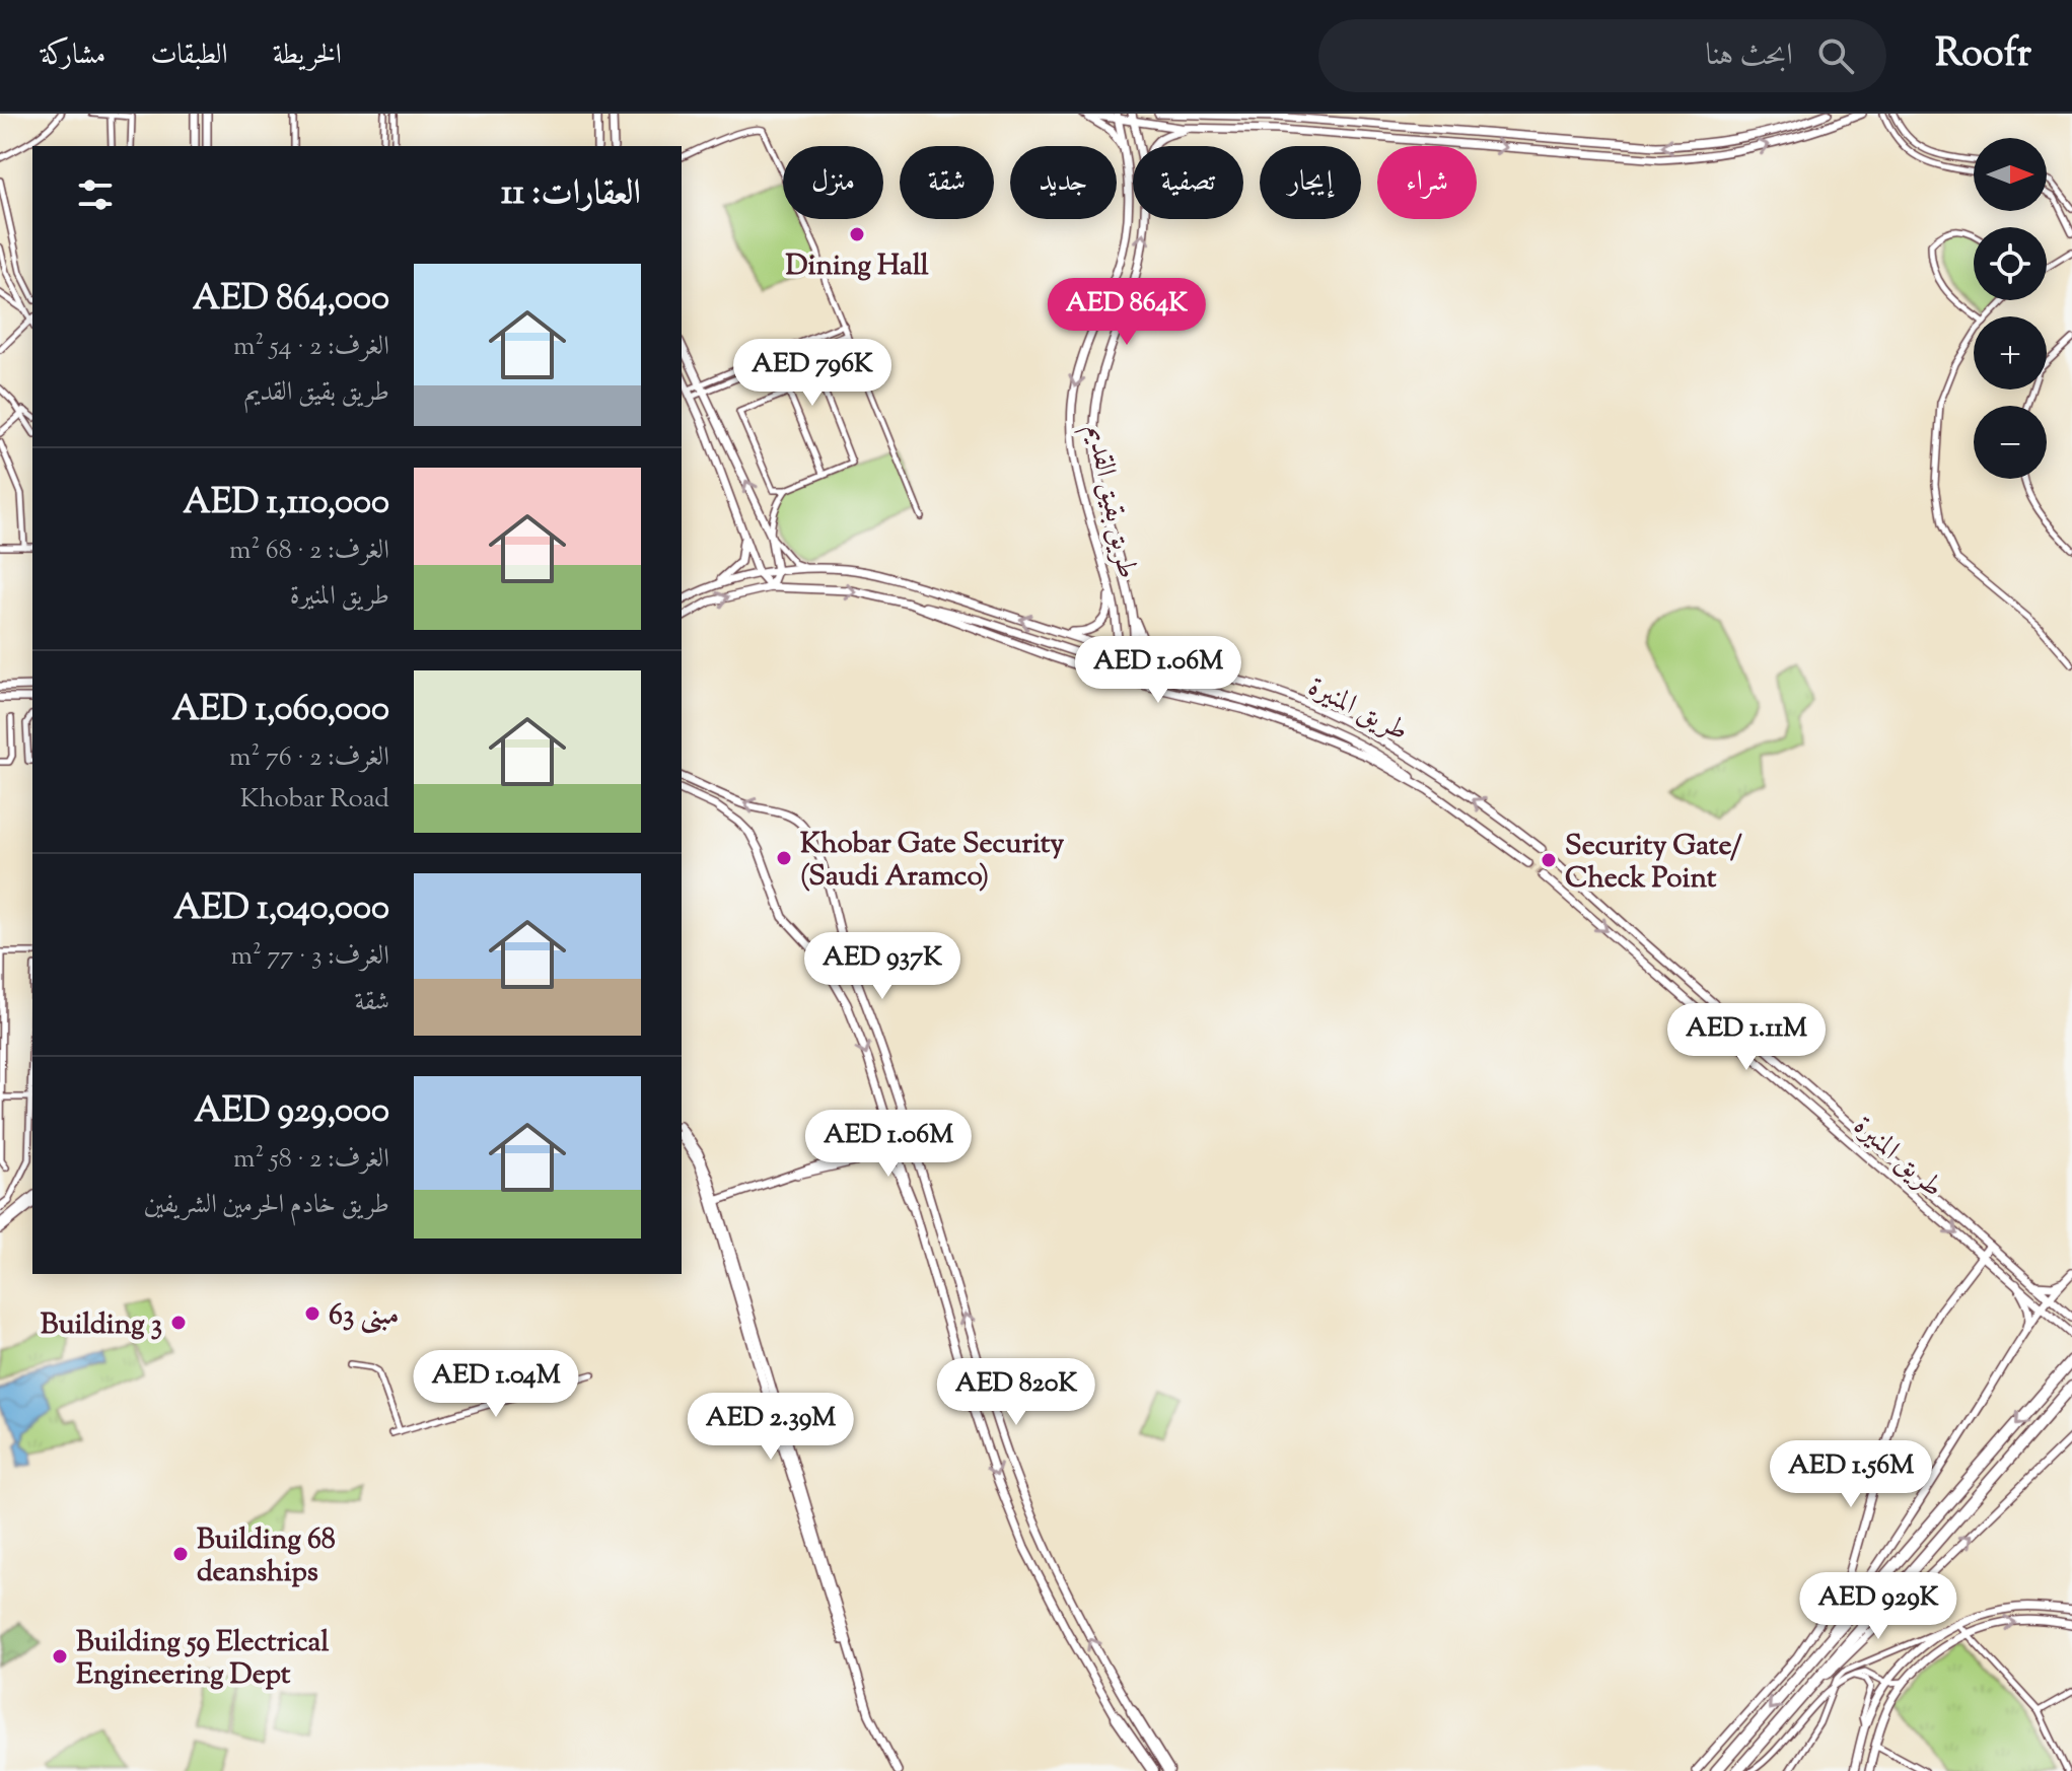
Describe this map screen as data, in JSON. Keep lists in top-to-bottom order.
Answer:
{
  "streets": {
    "main road": ["طريق بقيق القديم", "طريق المنيرة"]
  },
  "crossings": [
    ["طريق بقيق القديم", "طريق المنيرة"]
  ],
  "places": [
    "Dining Hall",
    "Khobar Gate Security (Saudi Aramco)",
    "Security Gate/ Check Point",
    "مبنى 63",
    "Building 3",
    "Building 68 deanships",
    "Building 59 Electrical Engineering Dept"
  ],
  "north": "right",
  "page": {
    "header": "Roofr",
    "search": "ابحث هنا",
    "nav": ["الخريطة", "الطبقات", "مشاركة"],
    "map_buttons": ["+", "−"],
    "chip": [
      "شراء",
      "إيجار",
      "تصفية",
      "جديد",
      "شقة",
      "منزل"
    ],
    "heading": "العقارات: 11",
    "list": [
      {
        "name": "AED 864,000",
        "note": "الغرف: 2 · 54 m² · طريق بقيق القديم"
      },
      {
        "name": "AED 1,110,000",
        "note": "الغرف: 2 · 68 m² · طريق المنيرة"
      },
      {
        "name": "AED 1,060,000",
        "note": "الغرف: 2 · 76 m² · Khobar Road"
      },
      {
        "name": "AED 1,040,000",
        "note": "الغرف: 3 · 77 m² · شقة"
      },
      {
        "name": "AED 929,000",
        "note": "الغرف: 2 · 58 m² · طريق خادم الحرمين الشريفين"
      }
    ],
    "price": [
      "AED 864K",
      "AED 796K",
      "AED 1.06M",
      "AED 937K",
      "AED 1.11M",
      "AED 1.06M",
      "AED 1.04M",
      "AED 820K",
      "AED 2.39M",
      "AED 1.56M",
      "AED 929K"
    ]
  }
}
